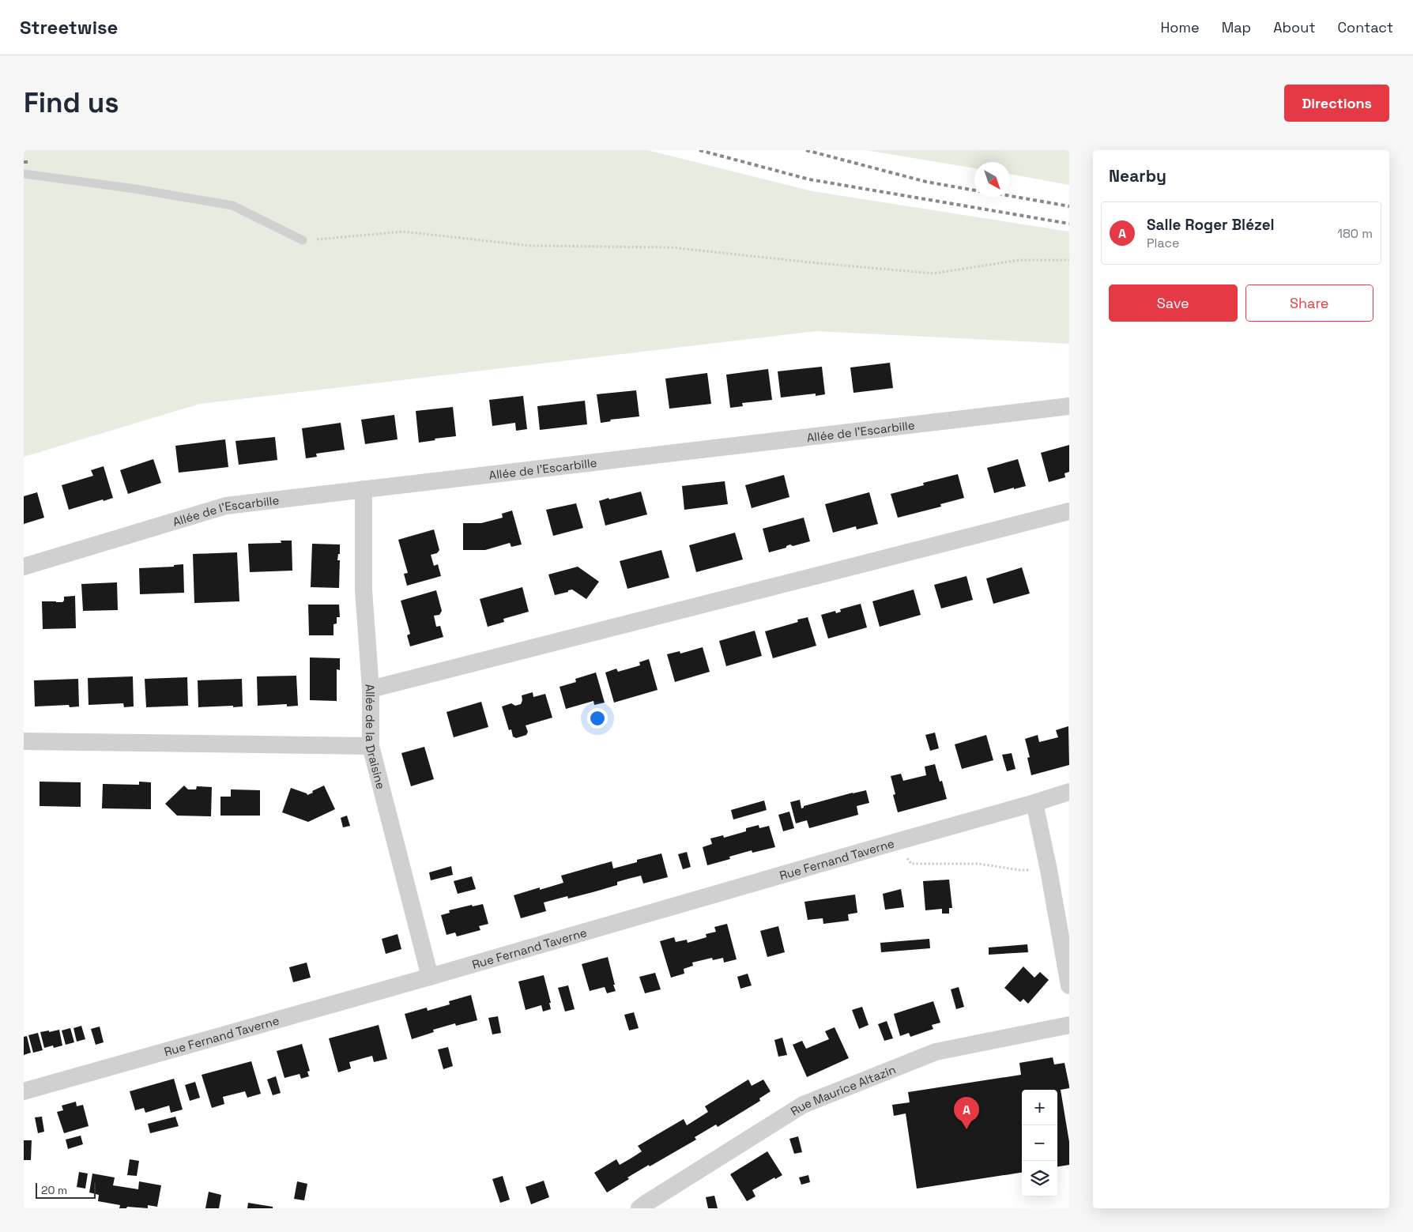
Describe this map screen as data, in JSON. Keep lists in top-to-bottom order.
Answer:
{
  "streets": {
    "street": [
      "Allée de l'Escarbille",
      "Allée de la Draisine",
      "Rue Fernand Taverne",
      "Rue Maurice Altazin"
    ]
  },
  "crossings": [
    ["Allée de l'Escarbille", "Allée de la Draisine"],
    ["Allée de la Draisine", "Rue Fernand Taverne"]
  ],
  "scale_bar": "20 m",
  "north": "bottom right",
  "page": {
    "header": "Streetwise",
    "nav": [
      "Home",
      "Map",
      "About",
      "Contact"
    ],
    "buttons": [
      "Directions",
      ["Save", "Share"]
    ],
    "title": "Find us",
    "heading": "Nearby",
    "list": [
      {
        "mark": "A",
        "name": "Salle Roger Blézel",
        "note": "Place",
        "value": "180 m"
      }
    ],
    "map_buttons": ["+", "−"],
    "pins": "A",
    "scale": "20 m"
  }
}
